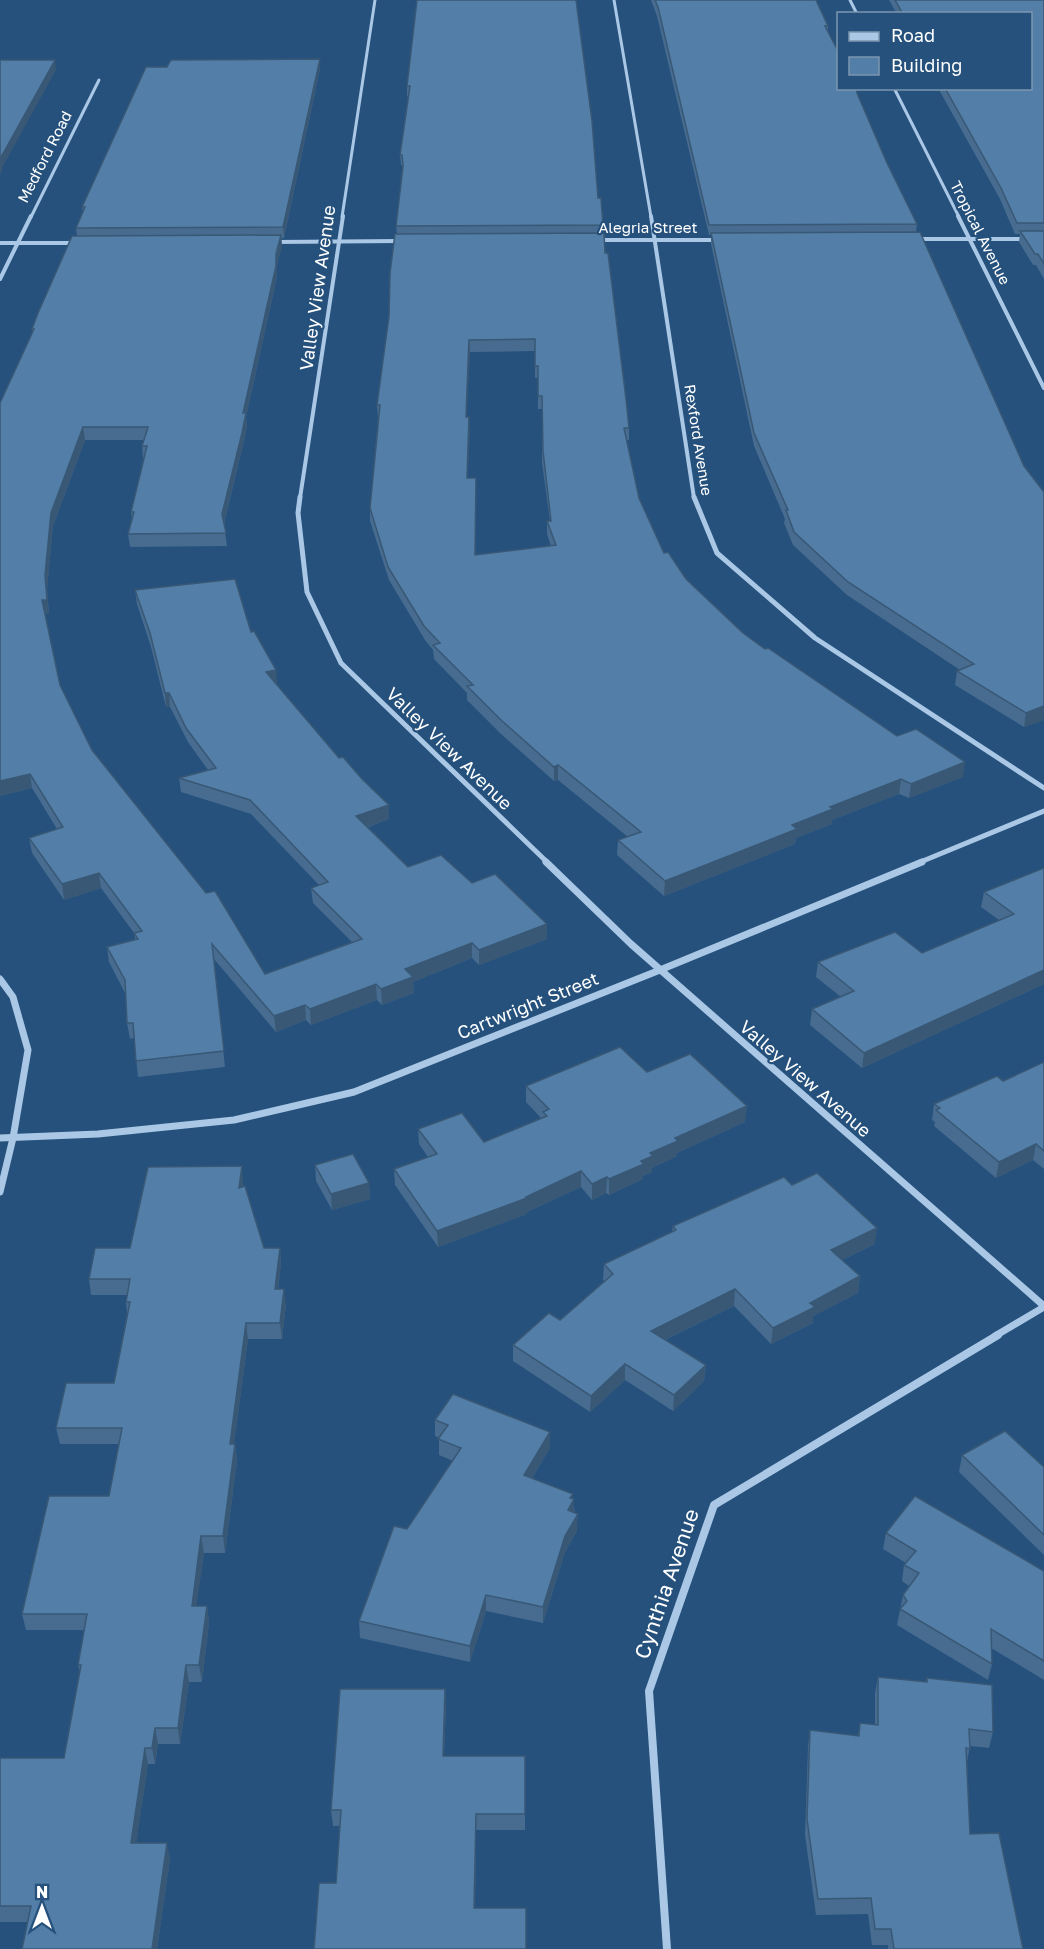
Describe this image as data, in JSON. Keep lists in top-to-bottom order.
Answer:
{
  "streets": {
    "street": [
      "Medford Road",
      "Alegria Street",
      "Tropical Avenue",
      "Valley View Avenue",
      "Rexford Avenue",
      "Cartwright Street",
      "Cynthia Avenue"
    ]
  },
  "crossings": [
    ["Alegria Street", "Rexford Avenue"],
    ["Valley View Avenue", "Cartwright Street"],
    ["Valley View Avenue", "Cynthia Avenue"]
  ],
  "legend": ["Road", "Building"],
  "north": "top"
}
